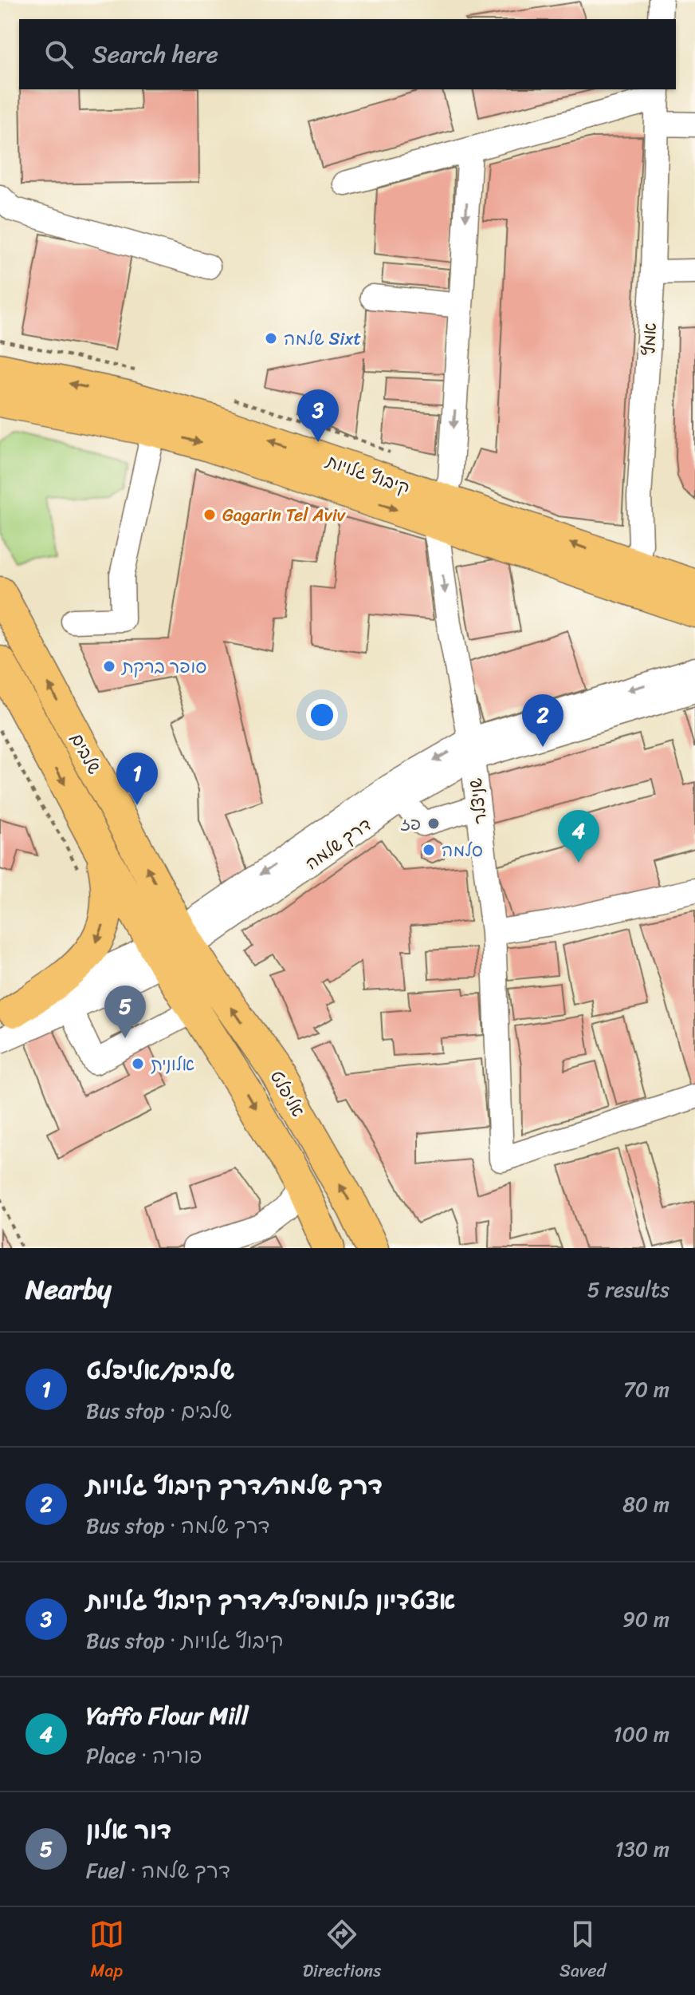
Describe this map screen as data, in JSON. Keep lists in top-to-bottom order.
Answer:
{
  "streets": {
    "main road": ["קיבוץ גלויות", "שלבים", "אליפלט"],
    "street": ["אמץ", "שניצלר", "דרך שלמה"]
  },
  "crossings": [
    ["אמץ", "קיבוץ גלויות"],
    ["קיבוץ גלויות", "שניצלר"],
    ["שלבים", "דרך שלמה"],
    ["שלבים", "אליפלט"],
    ["שניצלר", "דרך שלמה"],
    ["דרך שלמה", "אליפלט"]
  ],
  "places": [
    "שלמה Sixt",
    "Gagarin Tel Aviv",
    "סופר ברקת",
    "פז",
    "סלמה",
    "אלונית"
  ],
  "page": {
    "search": "Search here",
    "pins": [
      "3",
      "2",
      "1",
      "4",
      "5"
    ],
    "heading": ["Nearby", "5 results"],
    "list": [
      {
        "mark": "1",
        "name": "שלבים/אליפלט",
        "note": "Bus stop · שלבים",
        "value": "70 m"
      },
      {
        "mark": "2",
        "name": "דרך שלמה/דרך קיבוץ גלויות",
        "note": "Bus stop · דרך שלמה",
        "value": "80 m"
      },
      {
        "mark": "3",
        "name": "אצטדיון בלומפילד/דרך קיבוץ גלויות",
        "note": "Bus stop · קיבוץ גלויות",
        "value": "90 m"
      },
      {
        "mark": "4",
        "name": "Yaffo Flour Mill",
        "note": "Place · פוריה",
        "value": "100 m"
      },
      {
        "mark": "5",
        "name": "דור אלון",
        "note": "Fuel · דרך שלמה",
        "value": "130 m"
      }
    ],
    "nav": ["Map", "Directions", "Saved"]
  }
}
